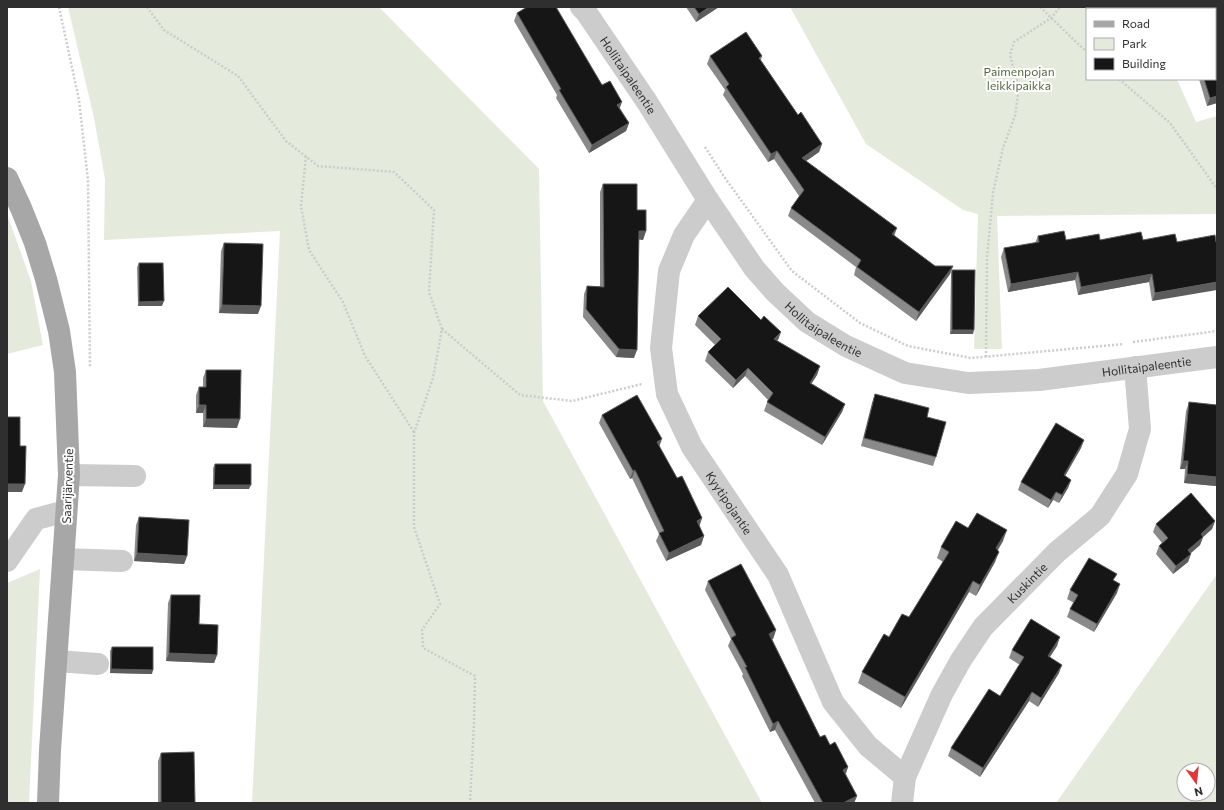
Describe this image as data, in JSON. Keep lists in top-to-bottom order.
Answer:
{
  "streets": {
    "main road": ["Saarijärventie"],
    "street": ["Hollitaipaleentie", "Kyytipojantie", "Kuskintie"]
  },
  "crossings": [
    ["Hollitaipaleentie", "Kyytipojantie"],
    ["Hollitaipaleentie", "Kuskintie"],
    ["Kyytipojantie", "Kuskintie"]
  ],
  "parks": ["Paimenpojan leikkipaikka"],
  "legend": ["Road", "Park", "Building"],
  "north": "bottom"
}
